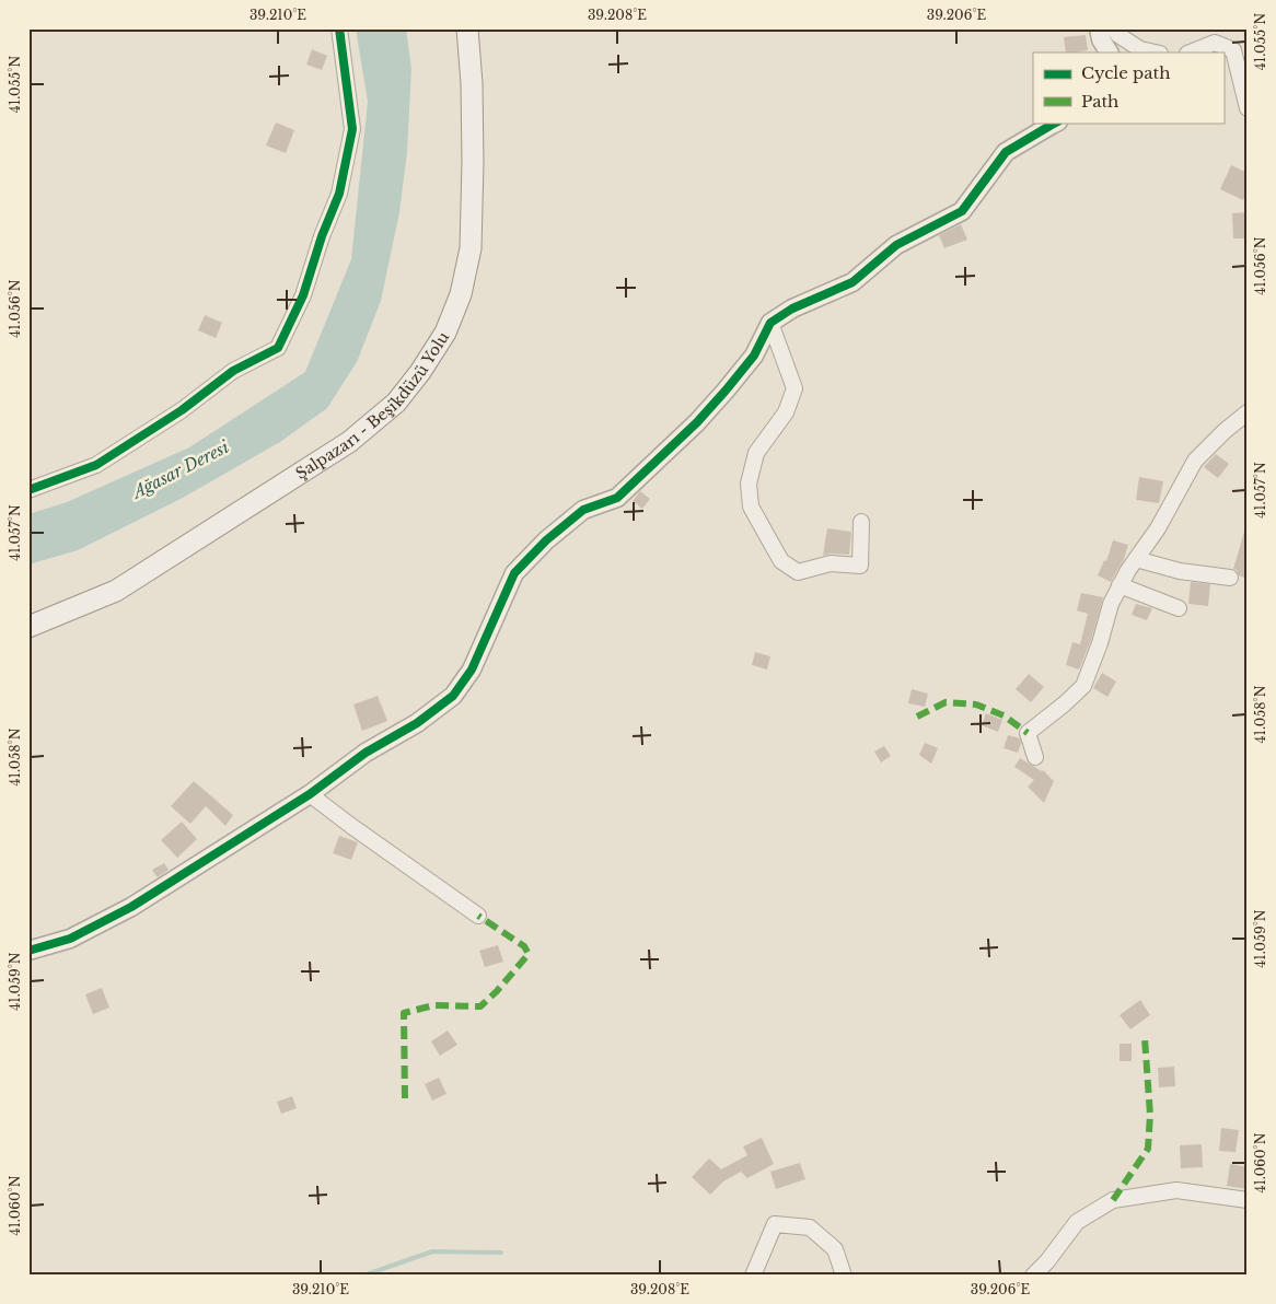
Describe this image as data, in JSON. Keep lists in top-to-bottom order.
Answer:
{
  "streets": {
    "main road": ["Şalpazarı - Beşikdüzü Yolu"]
  },
  "water": ["Ağasar Deresi"],
  "legend": ["Cycle path", "Path"],
  "coordinates": [
    "39.210°E",
    "39.208°E",
    "39.206°E",
    "41.055°N",
    "41.056°N",
    "41.057°N",
    "41.058°N",
    "41.059°N",
    "41.060°N"
  ]
}
